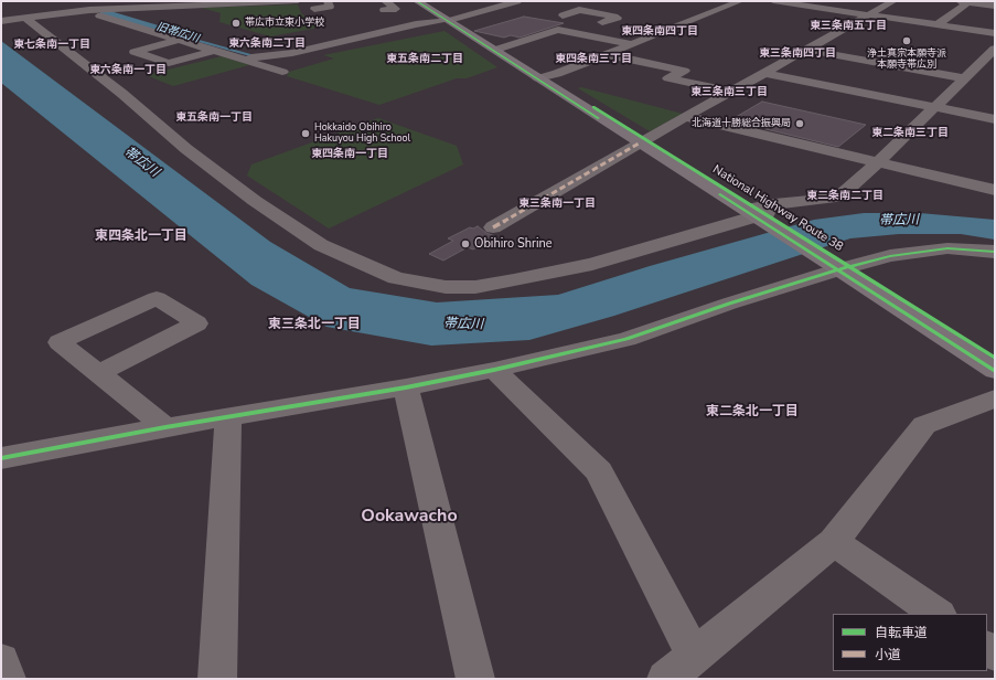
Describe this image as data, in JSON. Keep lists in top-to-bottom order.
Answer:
{
  "streets": {
    "highway": ["National Highway Route 38"]
  },
  "districts": [
    "東三条南五丁目",
    "東四条南四丁目",
    "東六条南二丁目",
    "東七条南一丁目",
    "東三条南四丁目",
    "東五条南二丁目",
    "東四条南三丁目",
    "東六条南一丁目",
    "東三条南三丁目",
    "東五条南一丁目",
    "東二条南三丁目",
    "東四条南一丁目",
    "東二条南二丁目",
    "東三条南一丁目",
    "東四条北一丁目",
    "東三条北一丁目",
    "東二条北一丁目",
    "Ookawacho"
  ],
  "water": ["旧帯広川", "帯広川"],
  "places": [
    "帯広市立東小学校",
    "浄土真宗本願寺派 本願寺帯広別",
    "北海道十勝総合振興局",
    "Hokkaido Obihiro Hakuyou High School",
    "Obihiro Shrine"
  ],
  "legend": ["自転車道", "小道"]
}
